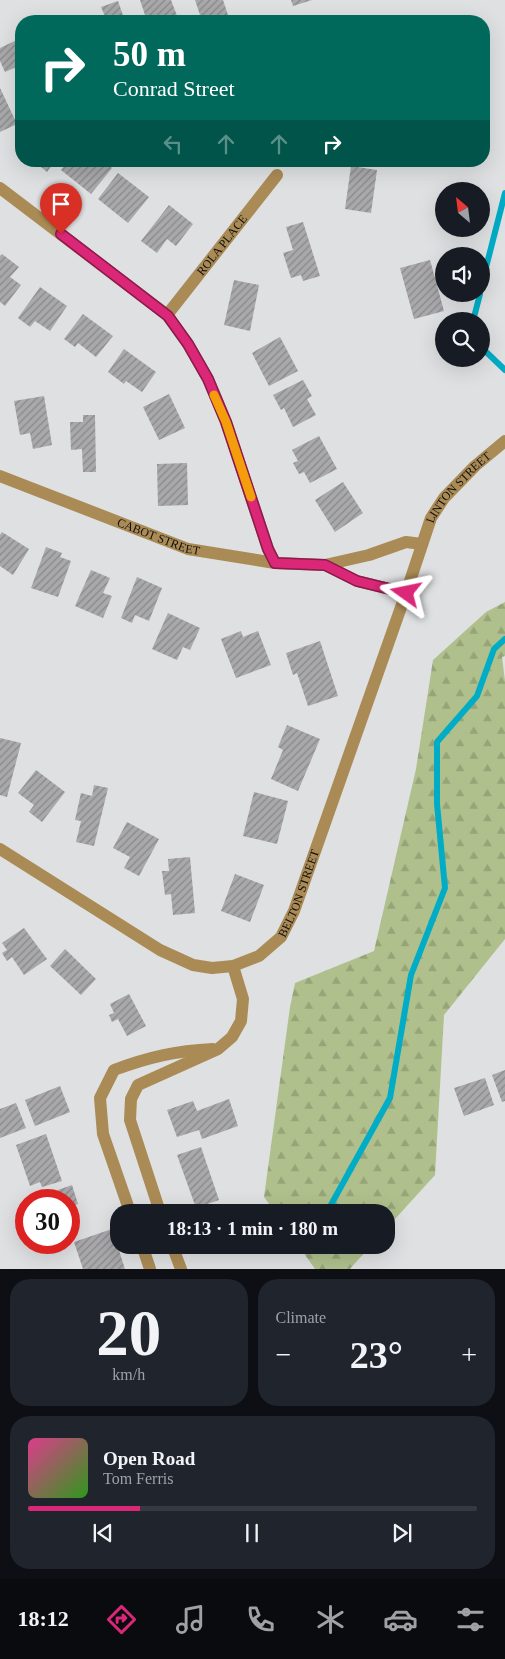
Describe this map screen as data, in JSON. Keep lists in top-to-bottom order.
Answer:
{
  "streets": {
    "street": [
      "ROLA PLACE",
      "LINTON STREET",
      "CABOT STREET",
      "BELTON STREET"
    ]
  },
  "crossings": [
    ["LINTON STREET", "CABOT STREET"],
    ["LINTON STREET", "BELTON STREET"],
    ["CABOT STREET", "BELTON STREET"]
  ],
  "north": "top left",
  "page": {
    "turn": ["50 m", "Conrad Street"],
    "limit": "30",
    "trip": "18:13 · 1 min · 180 m",
    "tile": [
      ["20", "km/h"],
      "Climate"
    ],
    "heat": ["−", "23°", "+"],
    "song": ["Open Road", "Tom Ferris"],
    "tabs": "18:12"
  }
}
